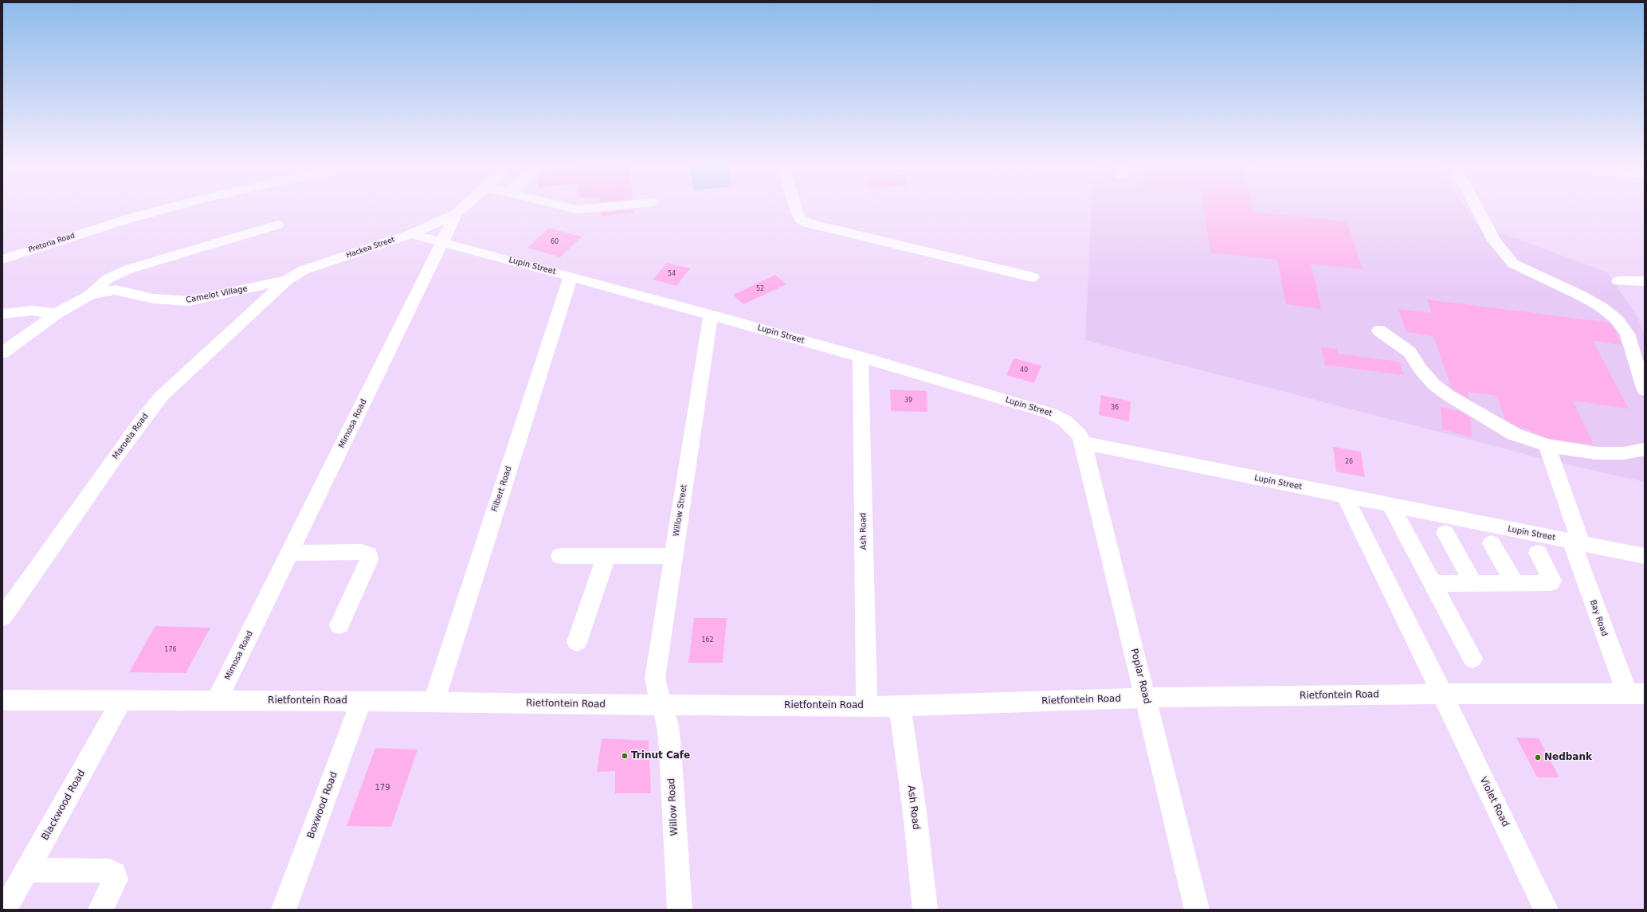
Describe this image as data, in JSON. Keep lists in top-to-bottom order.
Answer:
{
  "streets": {
    "street": [
      "Pretoria Road",
      "Hackea Street",
      "Lupin Street",
      "Camelot Village",
      "Mimosa Road",
      "Maroela Road",
      "Filbert Road",
      "Willow Street",
      "Ash Road",
      "Bay Road",
      "Poplar Road",
      "Rietfontein Road",
      "Violet Road",
      "Blackwood Road",
      "Boxwood Road",
      "Willow Road"
    ]
  },
  "crossings": [
    ["Hackea Street", "Lupin Street"],
    ["Hackea Street", "Camelot Village"],
    ["Hackea Street", "Mimosa Road"],
    ["Hackea Street", "Maroela Road"],
    ["Lupin Street", "Mimosa Road"],
    ["Lupin Street", "Filbert Road"],
    ["Lupin Street", "Willow Street"],
    ["Lupin Street", "Ash Road"],
    ["Lupin Street", "Bay Road"],
    ["Lupin Street", "Poplar Road"],
    ["Lupin Street", "Violet Road"],
    ["Camelot Village", "Maroela Road"],
    ["Mimosa Road", "Rietfontein Road"],
    ["Filbert Road", "Rietfontein Road"],
    ["Willow Street", "Rietfontein Road"],
    ["Willow Street", "Willow Road"],
    ["Ash Road", "Rietfontein Road"],
    ["Bay Road", "Rietfontein Road"],
    ["Poplar Road", "Rietfontein Road"],
    ["Rietfontein Road", "Violet Road"],
    ["Rietfontein Road", "Blackwood Road"],
    ["Rietfontein Road", "Boxwood Road"],
    ["Rietfontein Road", "Willow Road"]
  ],
  "places": ["Trinut Cafe", "Nedbank"],
  "house_numbers": [
    "60",
    "54",
    "52",
    "40",
    "39",
    "36",
    "26",
    "162",
    "176",
    "179"
  ]
}
